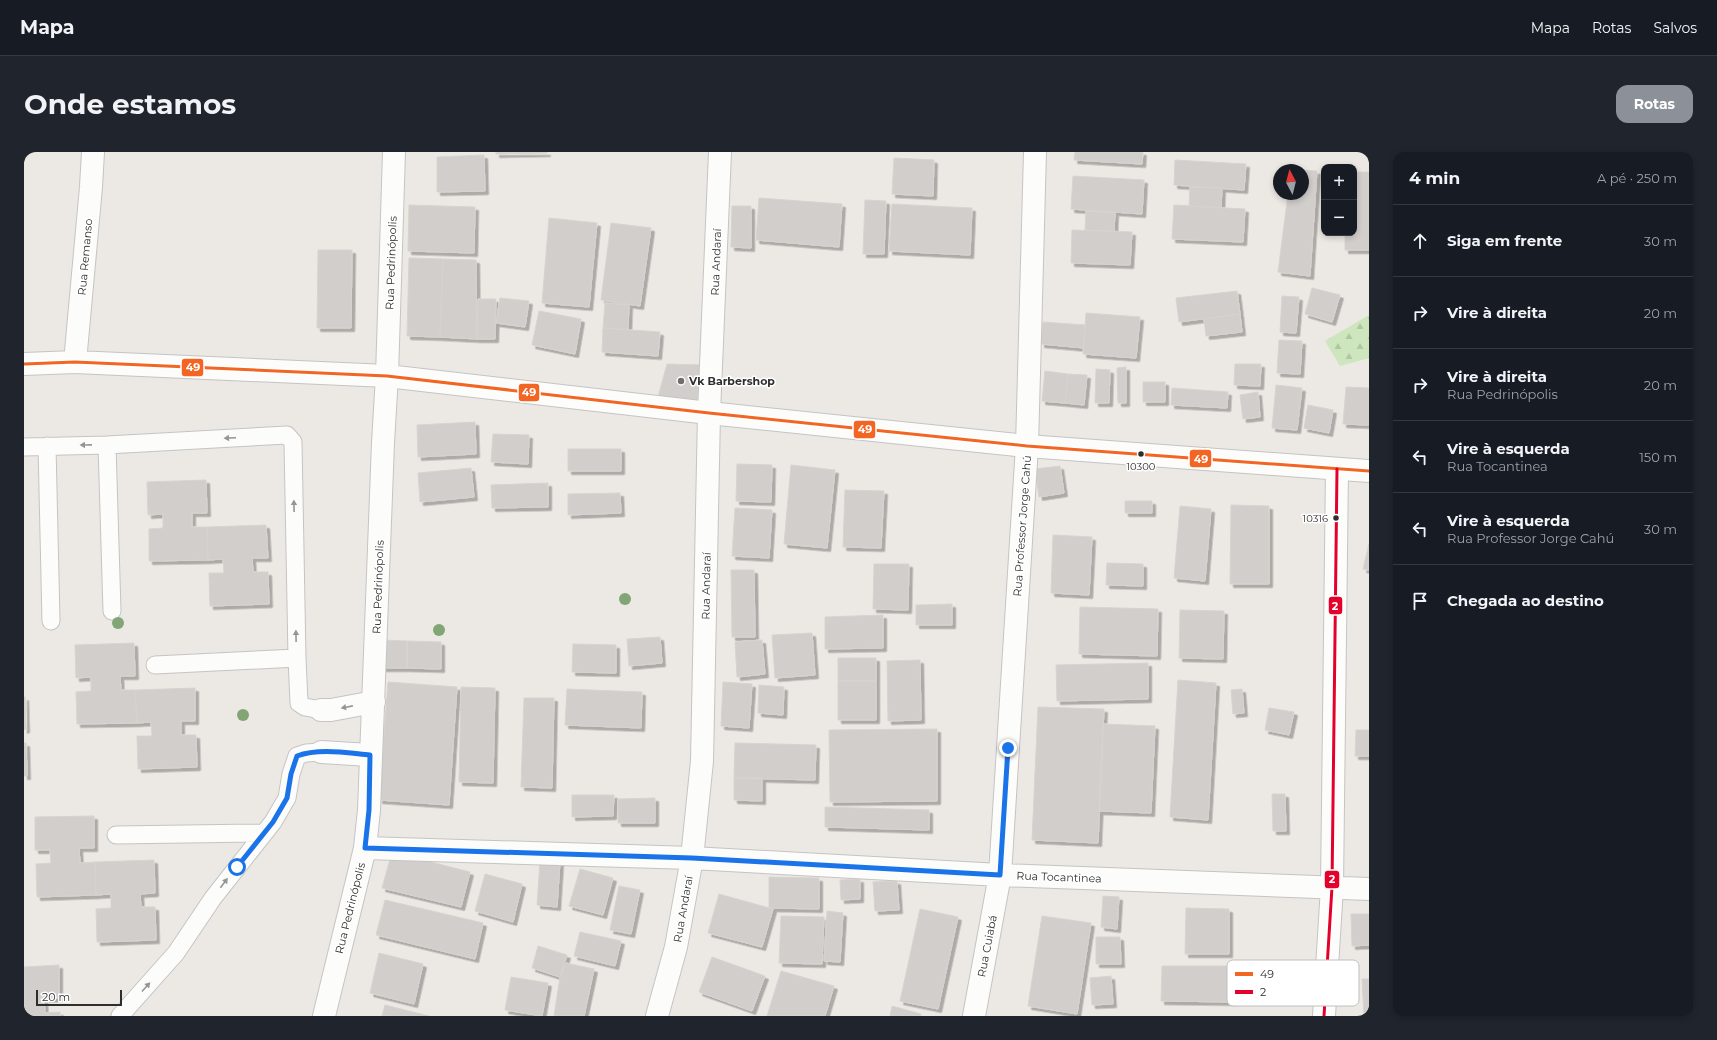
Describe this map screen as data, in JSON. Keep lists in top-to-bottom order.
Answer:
{
  "streets": {
    "street": [
      "Rua Remanso",
      "Rua Andaraí",
      "Rua Pedrinópolis",
      "Rua Professor Jorge Cahú",
      "Rua Tocantinea",
      "Rua Cuiabá"
    ]
  },
  "crossings": [
    ["Rua Andaraí", "Rua Tocantinea"],
    ["Rua Pedrinópolis", "Rua Tocantinea"],
    ["Rua Professor Jorge Cahú", "Rua Tocantinea"],
    ["Rua Professor Jorge Cahú", "Rua Cuiabá"],
    ["Rua Tocantinea", "Rua Cuiabá"]
  ],
  "places": ["Vk Barbershop", "10300", "10316"],
  "lines": ["transit line 49", "transit line 2"],
  "legend": ["49", "2"],
  "scale_bar": "20 m",
  "north": "top",
  "page": {
    "header": "Mapa",
    "nav": ["Mapa", "Rotas", "Salvos"],
    "buttons": "Rotas",
    "title": "Onde estamos",
    "heading": ["4 min", "A pé · 250 m"],
    "map_buttons": ["+", "−"],
    "list": [
      ["Siga em frente", "30 m"],
      ["Vire à direita", "20 m"],
      ["Vire à direita", "Rua Pedrinópolis", "20 m"],
      ["Vire à esquerda", "Rua Tocantinea", "150 m"],
      ["Vire à esquerda", "Rua Professor Jorge Cahú", "30 m"],
      "Chegada ao destino"
    ],
    "scale": "20 m"
  }
}
